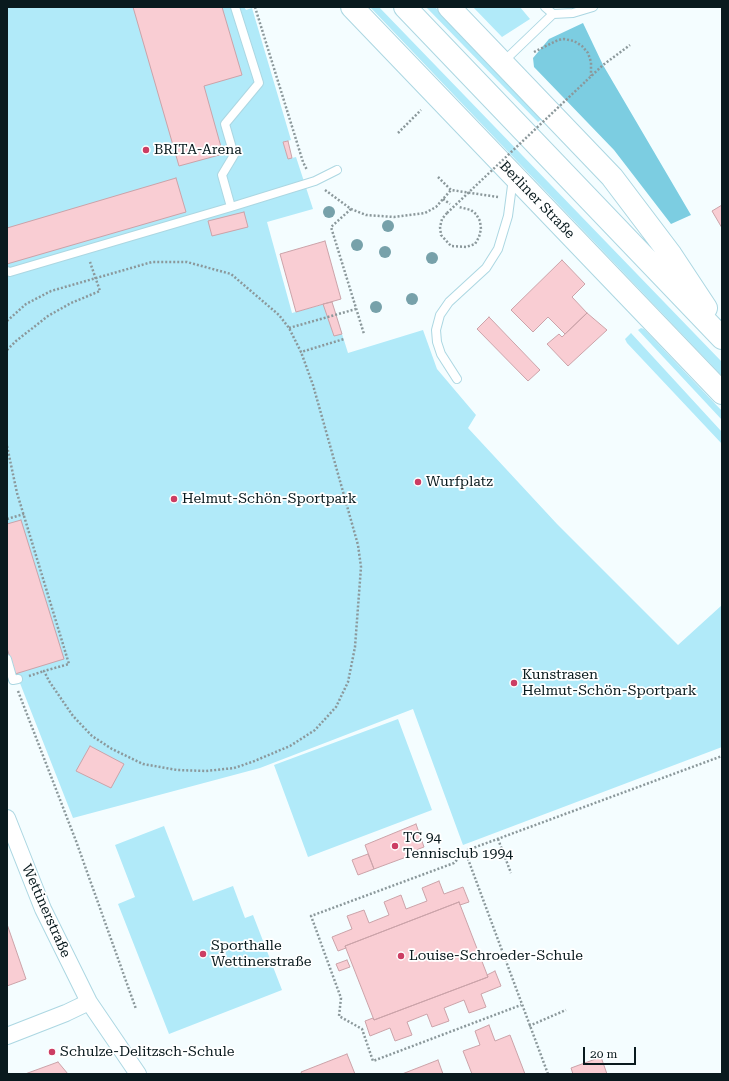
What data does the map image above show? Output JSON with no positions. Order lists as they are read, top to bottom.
{
  "streets": {
    "main road": ["Berliner Straße"],
    "street": ["Wettinerstraße"]
  },
  "places": [
    "BRITA-Arena",
    "Wurfplatz",
    "Helmut-Schön-Sportpark",
    "Kunstrasen Helmut-Schön-Sportpark",
    "TC 94 Tennisclub 1994",
    "Sporthalle Wettinerstraße",
    "Louise-Schroeder-Schule",
    "Schulze-Delitzsch-Schule"
  ],
  "scale_bar": "20 m"
}
